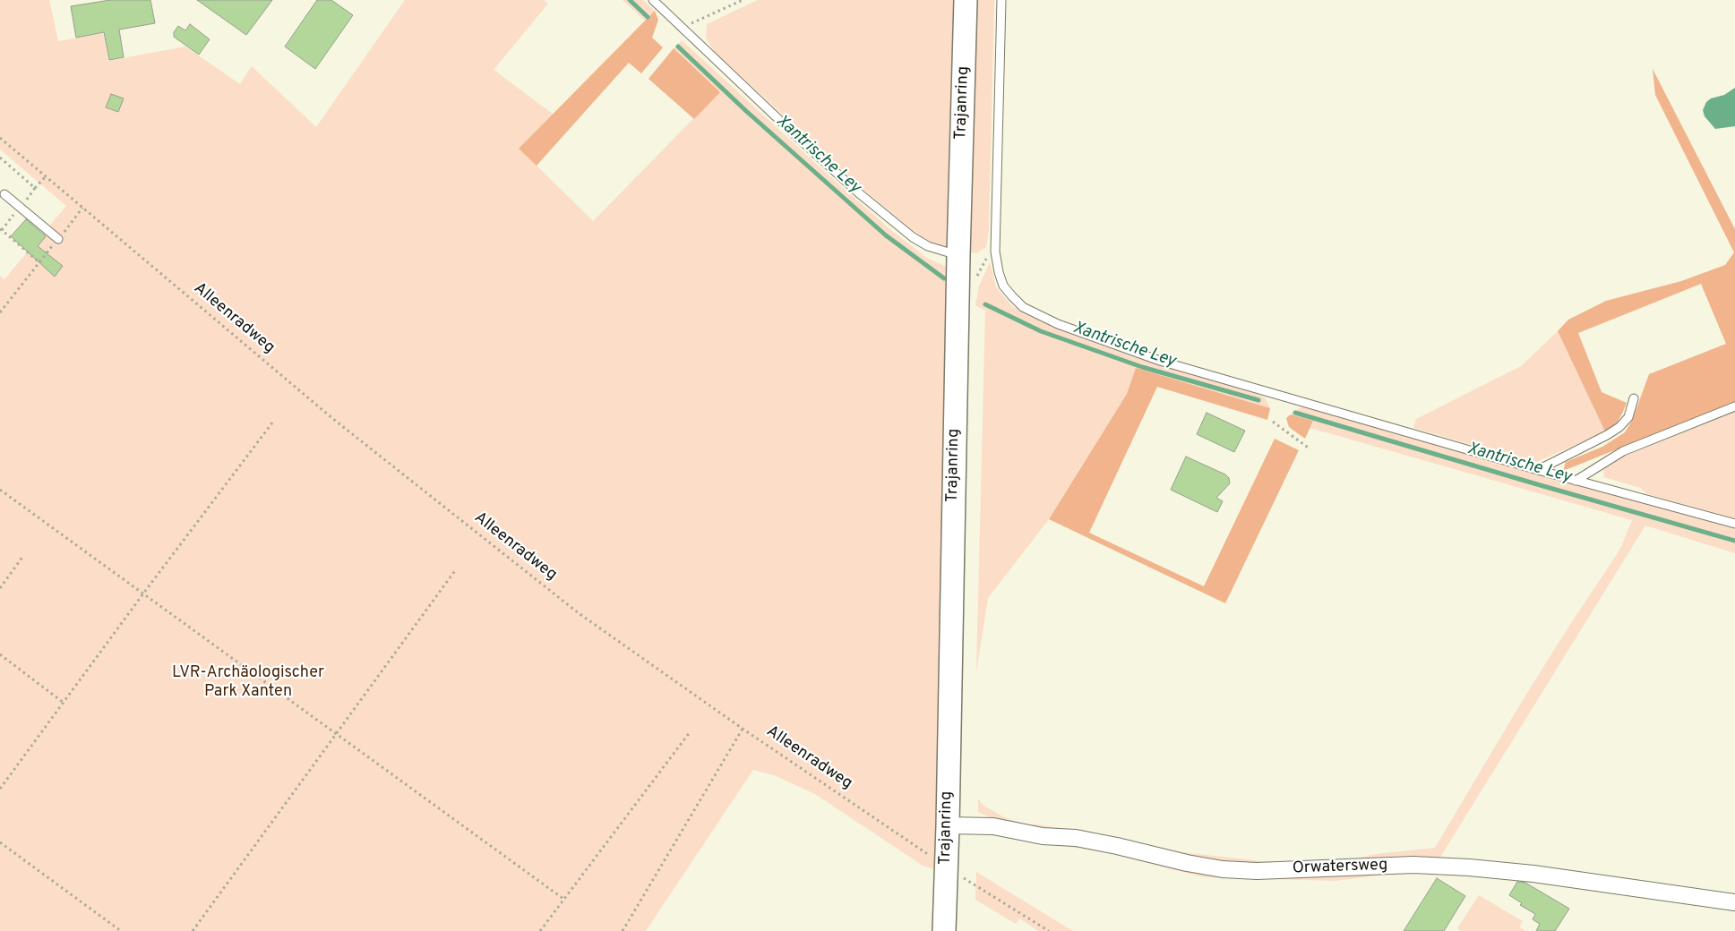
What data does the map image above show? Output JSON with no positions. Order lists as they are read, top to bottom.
{
  "streets": {
    "main road": ["Trajanring"],
    "street": ["Orwatersweg"],
    "path": ["Alleenradweg"]
  },
  "crossings": [
    ["Trajanring", "Alleenradweg"],
    ["Trajanring", "Orwatersweg"]
  ],
  "water": ["Xantrische Ley"],
  "parks": ["LVR-Archäologischer Park Xanten"]
}
